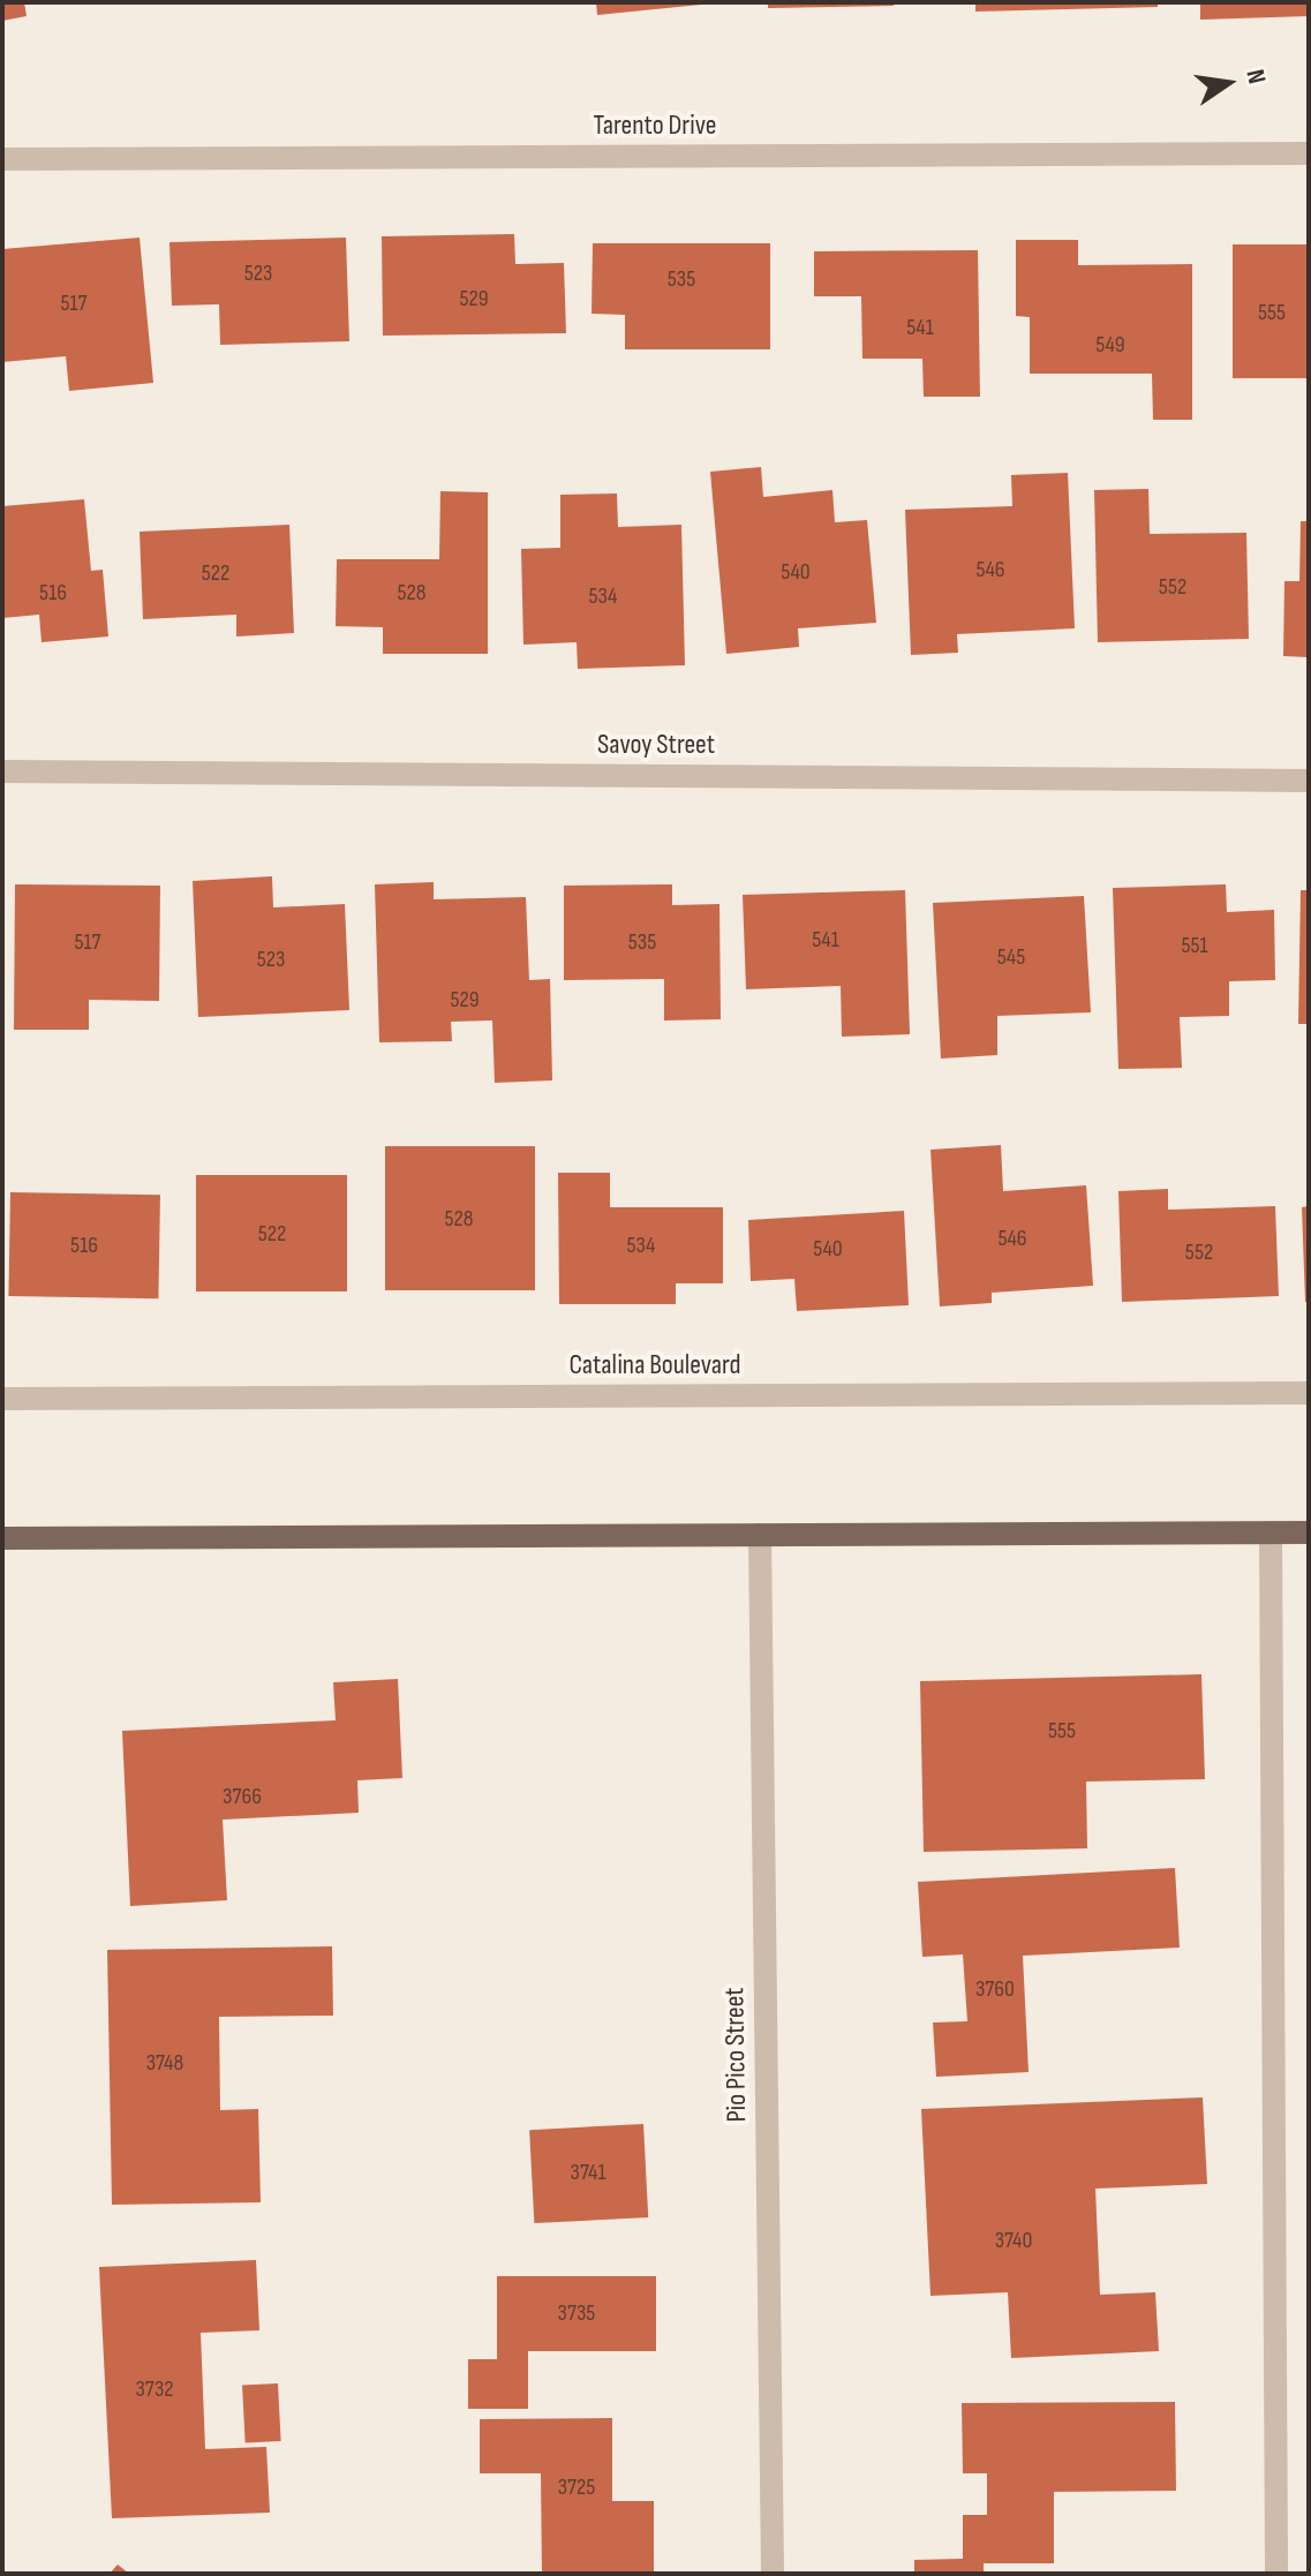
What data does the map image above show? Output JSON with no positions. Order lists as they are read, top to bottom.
{
  "streets": {
    "street": [
      "Tarento Drive",
      "Savoy Street",
      "Catalina Boulevard",
      "Pio Pico Street"
    ]
  },
  "house_numbers": [
    "523",
    "535",
    "529",
    "517",
    "555",
    "541",
    "549",
    "546",
    "540",
    "522",
    "552",
    "516",
    "528",
    "534",
    "541",
    "517",
    "535",
    "551",
    "545",
    "523",
    "529",
    "528",
    "522",
    "546",
    "516",
    "534",
    "540",
    "552",
    "555",
    "3766",
    "3760",
    "3748",
    "3741",
    "3740",
    "3735",
    "3732",
    "3725"
  ],
  "north": "right"
}
